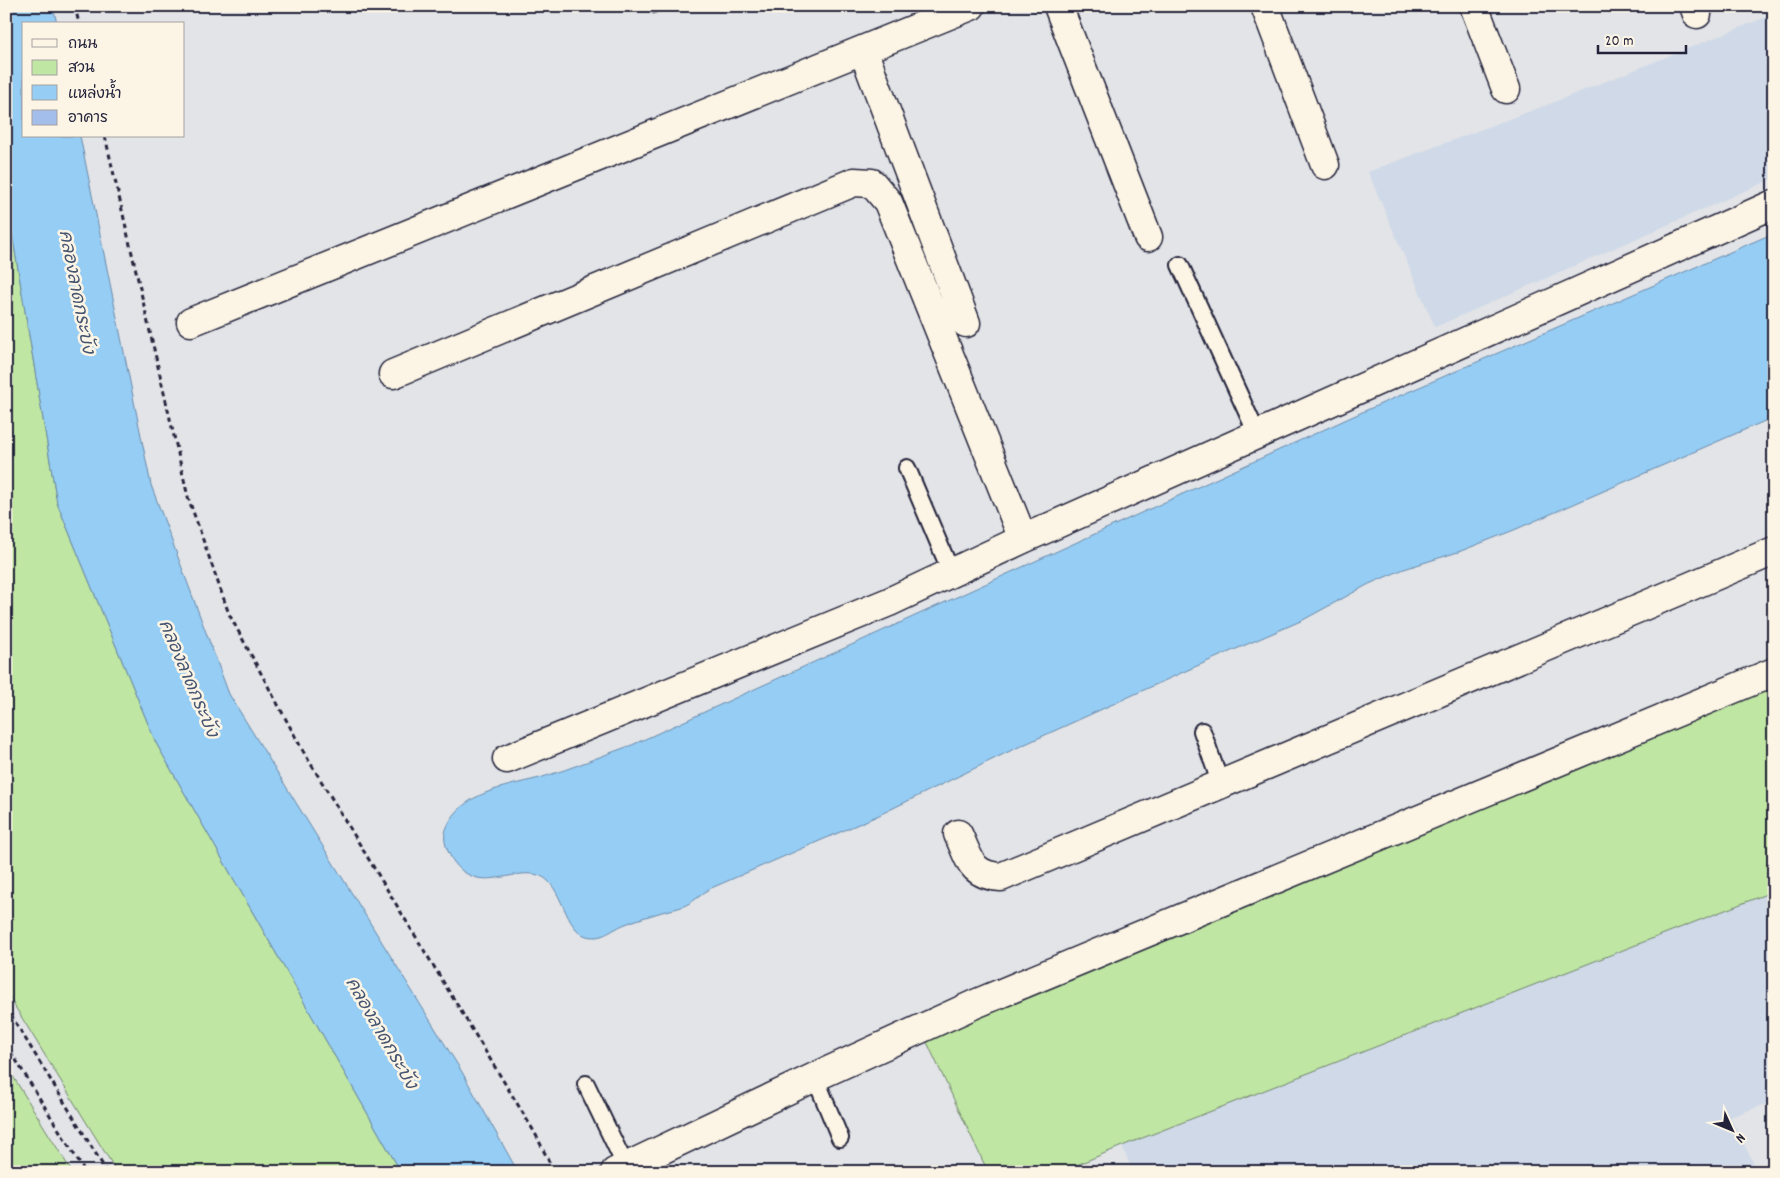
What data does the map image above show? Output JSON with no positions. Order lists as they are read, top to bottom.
{
  "water": ["คลองลาดกระบัง"],
  "legend": [
    "ถนน",
    "สวน",
    "แหล่งน้ำ",
    "อาคาร"
  ],
  "scale_bar": "20 m",
  "north": "bottom right"
}
